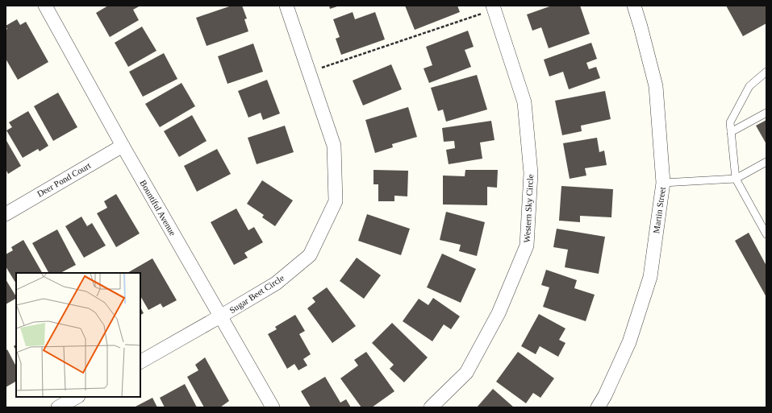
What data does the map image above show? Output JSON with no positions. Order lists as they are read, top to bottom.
{
  "streets": {
    "street": [
      "Deer Pond Court",
      "Bountiful Avenue",
      "Western Sky Circle",
      "Martin Street",
      "Sugar Beet Circle"
    ]
  },
  "crossings": [
    ["Deer Pond Court", "Bountiful Avenue"],
    ["Bountiful Avenue", "Sugar Beet Circle"]
  ]
}
